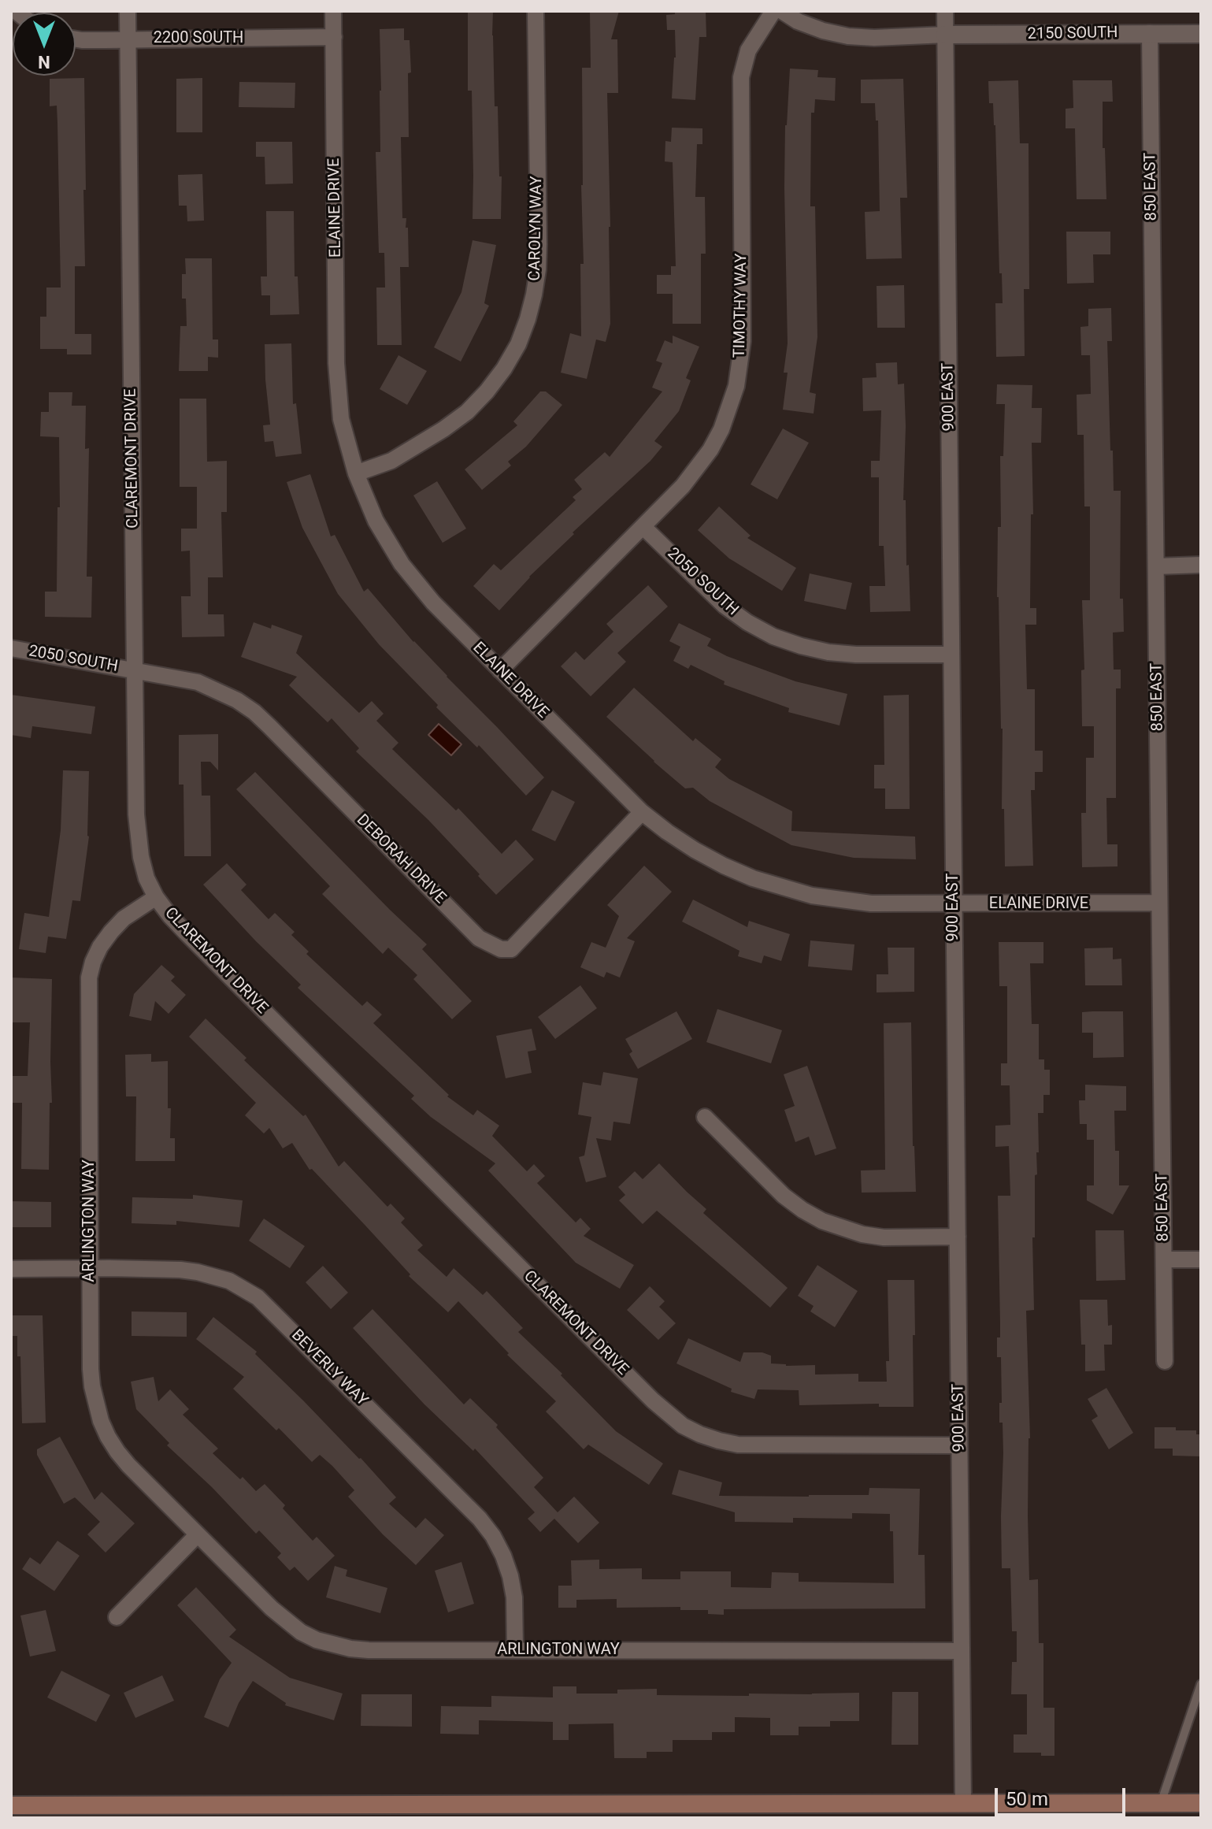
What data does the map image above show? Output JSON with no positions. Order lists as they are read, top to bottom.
{
  "streets": {
    "street": [
      "2150 SOUTH",
      "2200 SOUTH",
      "850 EAST",
      "ELAINE DRIVE",
      "CAROLYN WAY",
      "TIMOTHY WAY",
      "900 EAST",
      "CLAREMONT DRIVE",
      "2050 SOUTH",
      "DEBORAH DRIVE",
      "ARLINGTON WAY",
      "BEVERLY WAY"
    ]
  },
  "crossings": [
    ["2150 SOUTH", "850 EAST"],
    ["2150 SOUTH", "900 EAST"],
    ["2200 SOUTH", "ELAINE DRIVE"],
    ["2200 SOUTH", "CLAREMONT DRIVE"],
    ["850 EAST", "ELAINE DRIVE"],
    ["ELAINE DRIVE", "CAROLYN WAY"],
    ["ELAINE DRIVE", "TIMOTHY WAY"],
    ["ELAINE DRIVE", "900 EAST"],
    ["ELAINE DRIVE", "DEBORAH DRIVE"],
    ["TIMOTHY WAY", "2050 SOUTH"],
    ["900 EAST", "CLAREMONT DRIVE"],
    ["900 EAST", "2050 SOUTH"],
    ["900 EAST", "ARLINGTON WAY"],
    ["CLAREMONT DRIVE", "2050 SOUTH"],
    ["CLAREMONT DRIVE", "DEBORAH DRIVE"],
    ["CLAREMONT DRIVE", "ARLINGTON WAY"],
    ["2050 SOUTH", "DEBORAH DRIVE"],
    ["ARLINGTON WAY", "BEVERLY WAY"]
  ],
  "scale_bar": "50 m",
  "north": "bottom"
}
